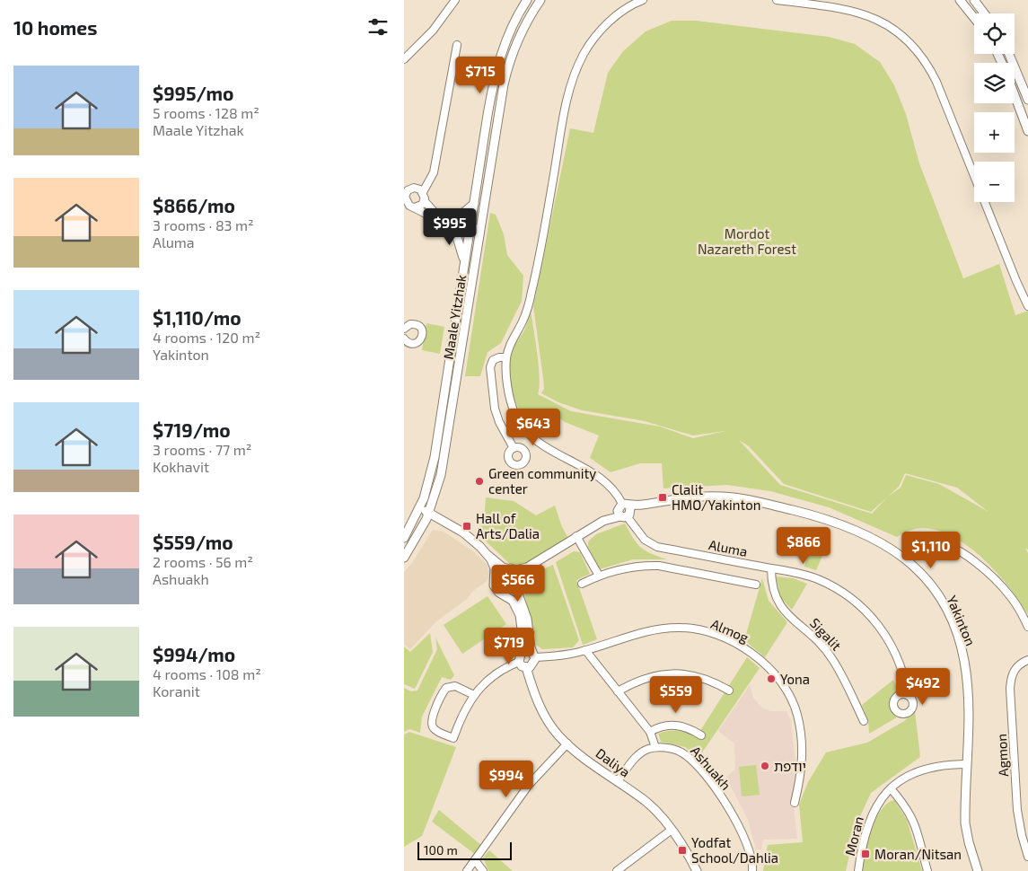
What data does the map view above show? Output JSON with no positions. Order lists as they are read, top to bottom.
{
  "streets": {
    "street": [
      "Maale Yitzhak",
      "Aluma",
      "Yakinton",
      "Almog",
      "Sigalit",
      "Agmon",
      "Daliya",
      "Ashuakh",
      "Moran"
    ]
  },
  "crossings": [
    ["Aluma", "Yakinton"],
    ["Aluma", "Sigalit"],
    ["Yakinton", "Moran"],
    ["Almog", "Daliya"]
  ],
  "parks": ["Mordot Nazareth Forest"],
  "places": {
    "other": ["Green community center", "Yona", "יודפת"],
    "transit": [
      "Clalit HMO/Yakinton",
      "Hall of Arts/Dalia",
      "Yodfat School/Dahlia",
      "Moran/Nitsan"
    ]
  },
  "scale_bar": "100 m",
  "page": {
    "heading": "10 homes",
    "map_buttons": ["+", "−"],
    "list": [
      {
        "name": "$995/mo",
        "note": "5 rooms · 128 m² · Maale Yitzhak"
      },
      {
        "name": "$866/mo",
        "note": "3 rooms · 83 m² · Aluma"
      },
      {
        "name": "$1,110/mo",
        "note": "4 rooms · 120 m² · Yakinton"
      },
      {
        "name": "$719/mo",
        "note": "3 rooms · 77 m² · Kokhavit"
      },
      {
        "name": "$559/mo",
        "note": "2 rooms · 56 m² · Ashuakh"
      },
      {
        "name": "$994/mo",
        "note": "4 rooms · 108 m² · Koranit"
      }
    ],
    "price": [
      "$715",
      "$995",
      "$643",
      "$866",
      "$1,110",
      "$566",
      "$719",
      "$492",
      "$559",
      "$994"
    ],
    "scale": "100 m"
  }
}
